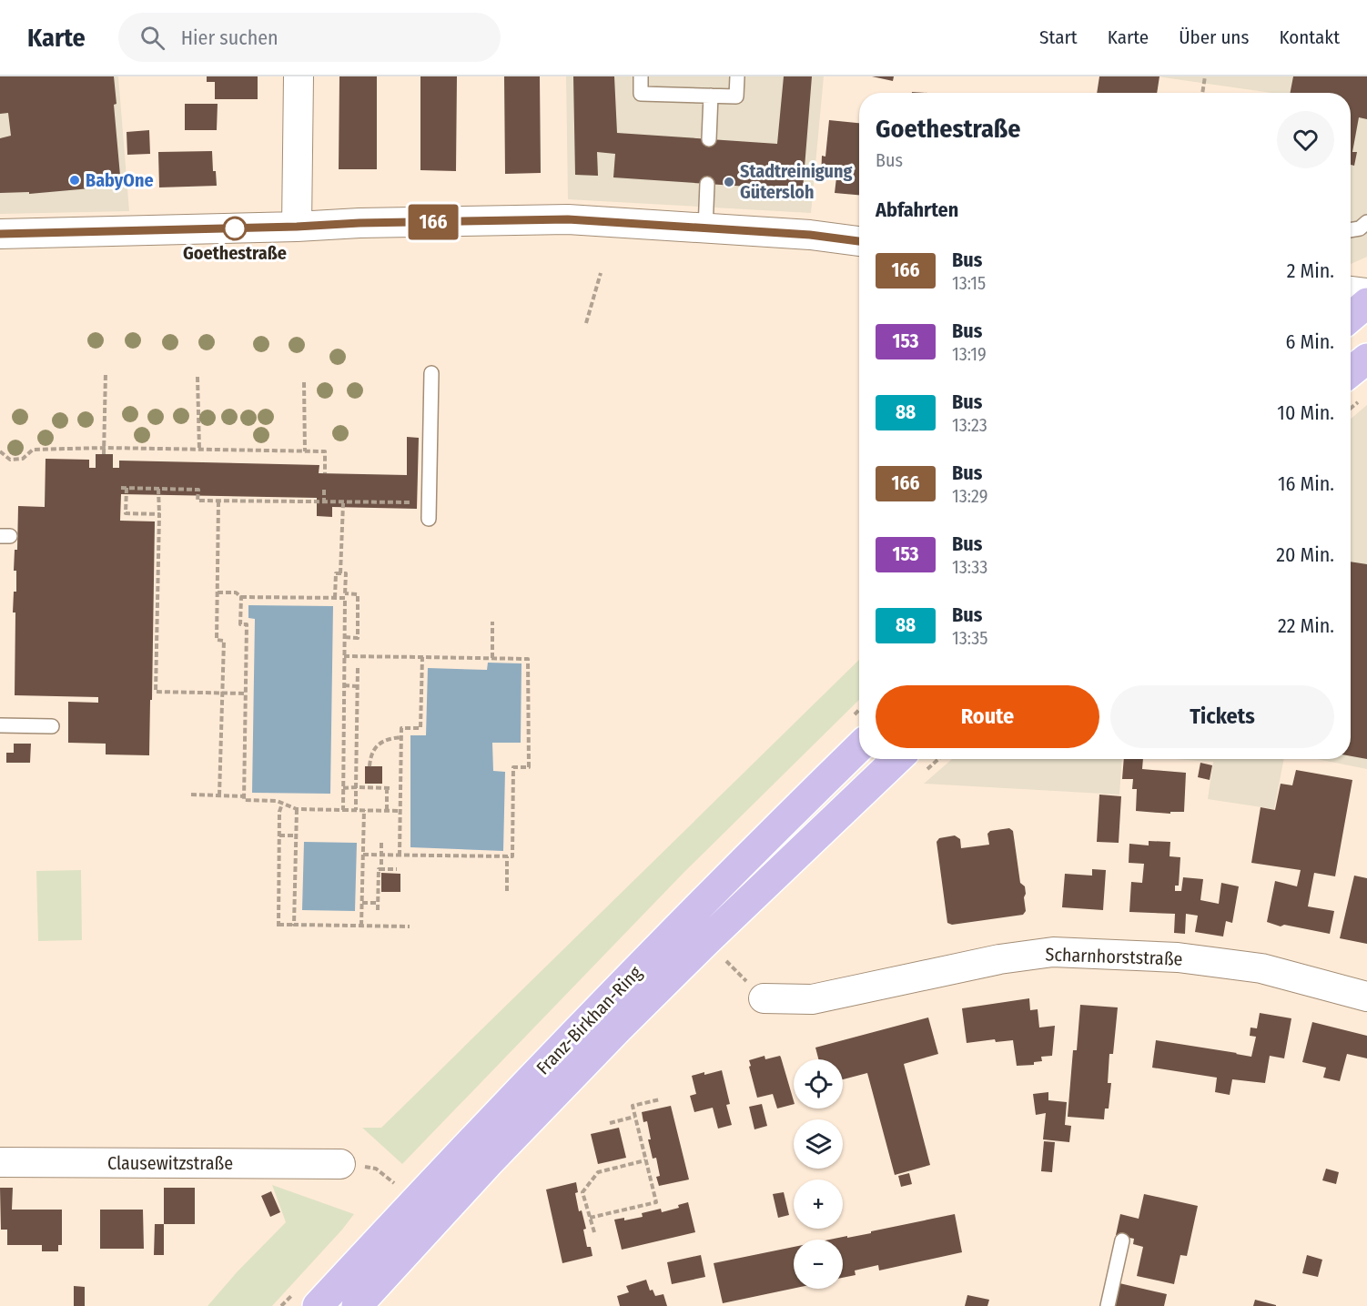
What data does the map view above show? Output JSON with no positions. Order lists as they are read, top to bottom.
{
  "streets": {
    "main road": ["Franz-Birkhan-Ring"],
    "street": ["Scharnhorststraße", "Clausewitzstraße"]
  },
  "places": ["BabyOne", "Stadtreinigung Gütersloh", "Goethestraße"],
  "lines": ["bus line 166"],
  "page": {
    "header": "Karte",
    "search": "Hier suchen",
    "nav": [
      "Start",
      "Karte",
      "Über uns",
      "Kontakt"
    ],
    "on_map": "166",
    "heading": [
      ["Goethestraße", "Bus"],
      "Abfahrten"
    ],
    "list": [
      {
        "mark": "166",
        "name": "Bus",
        "note": "13:15",
        "value": "2 Min."
      },
      {
        "mark": "153",
        "name": "Bus",
        "note": "13:19",
        "value": "6 Min."
      },
      {
        "mark": "88",
        "name": "Bus",
        "note": "13:23",
        "value": "10 Min."
      },
      {
        "mark": "166",
        "name": "Bus",
        "note": "13:29",
        "value": "16 Min."
      },
      {
        "mark": "153",
        "name": "Bus",
        "note": "13:33",
        "value": "20 Min."
      },
      {
        "mark": "88",
        "name": "Bus",
        "note": "13:35",
        "value": "22 Min."
      }
    ],
    "buttons": ["Route", "Tickets"],
    "map_buttons": ["+", "−"]
  }
}
